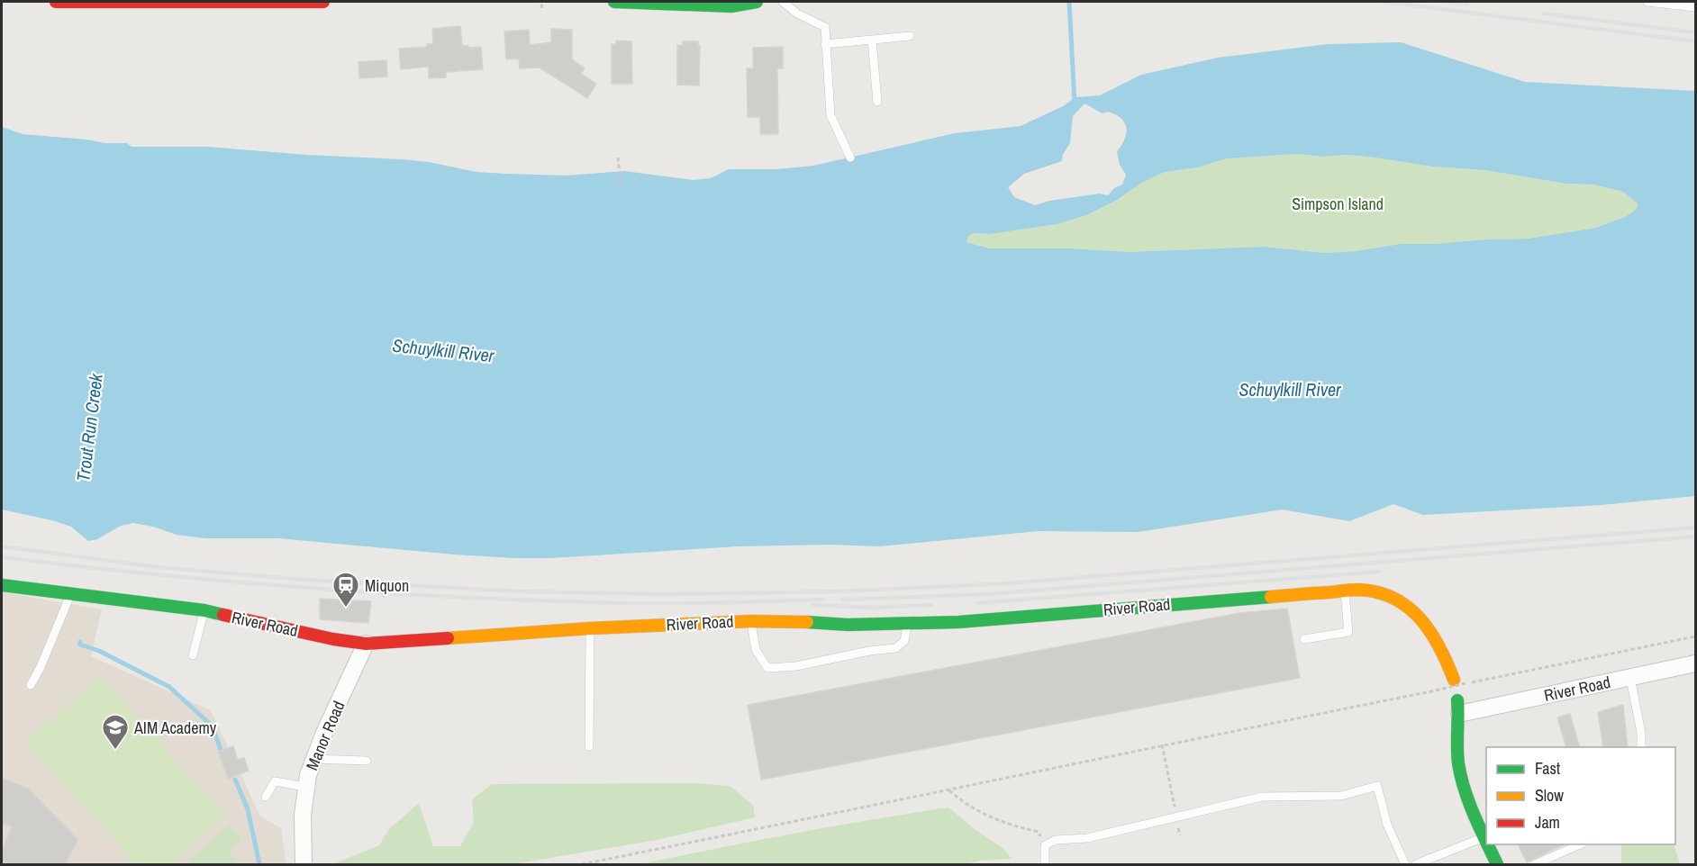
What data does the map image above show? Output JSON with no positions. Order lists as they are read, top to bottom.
{
  "streets": {
    "street": ["River Road", "Manor Road"]
  },
  "crossings": [
    ["River Road", "Manor Road"]
  ],
  "water": ["Schuylkill River", "Trout Run Creek"],
  "parks": ["Simpson Island"],
  "places": {
    "station": ["Miquon"],
    "school or university": ["AIM Academy"]
  },
  "legend": ["Fast", "Slow", "Jam"]
}
